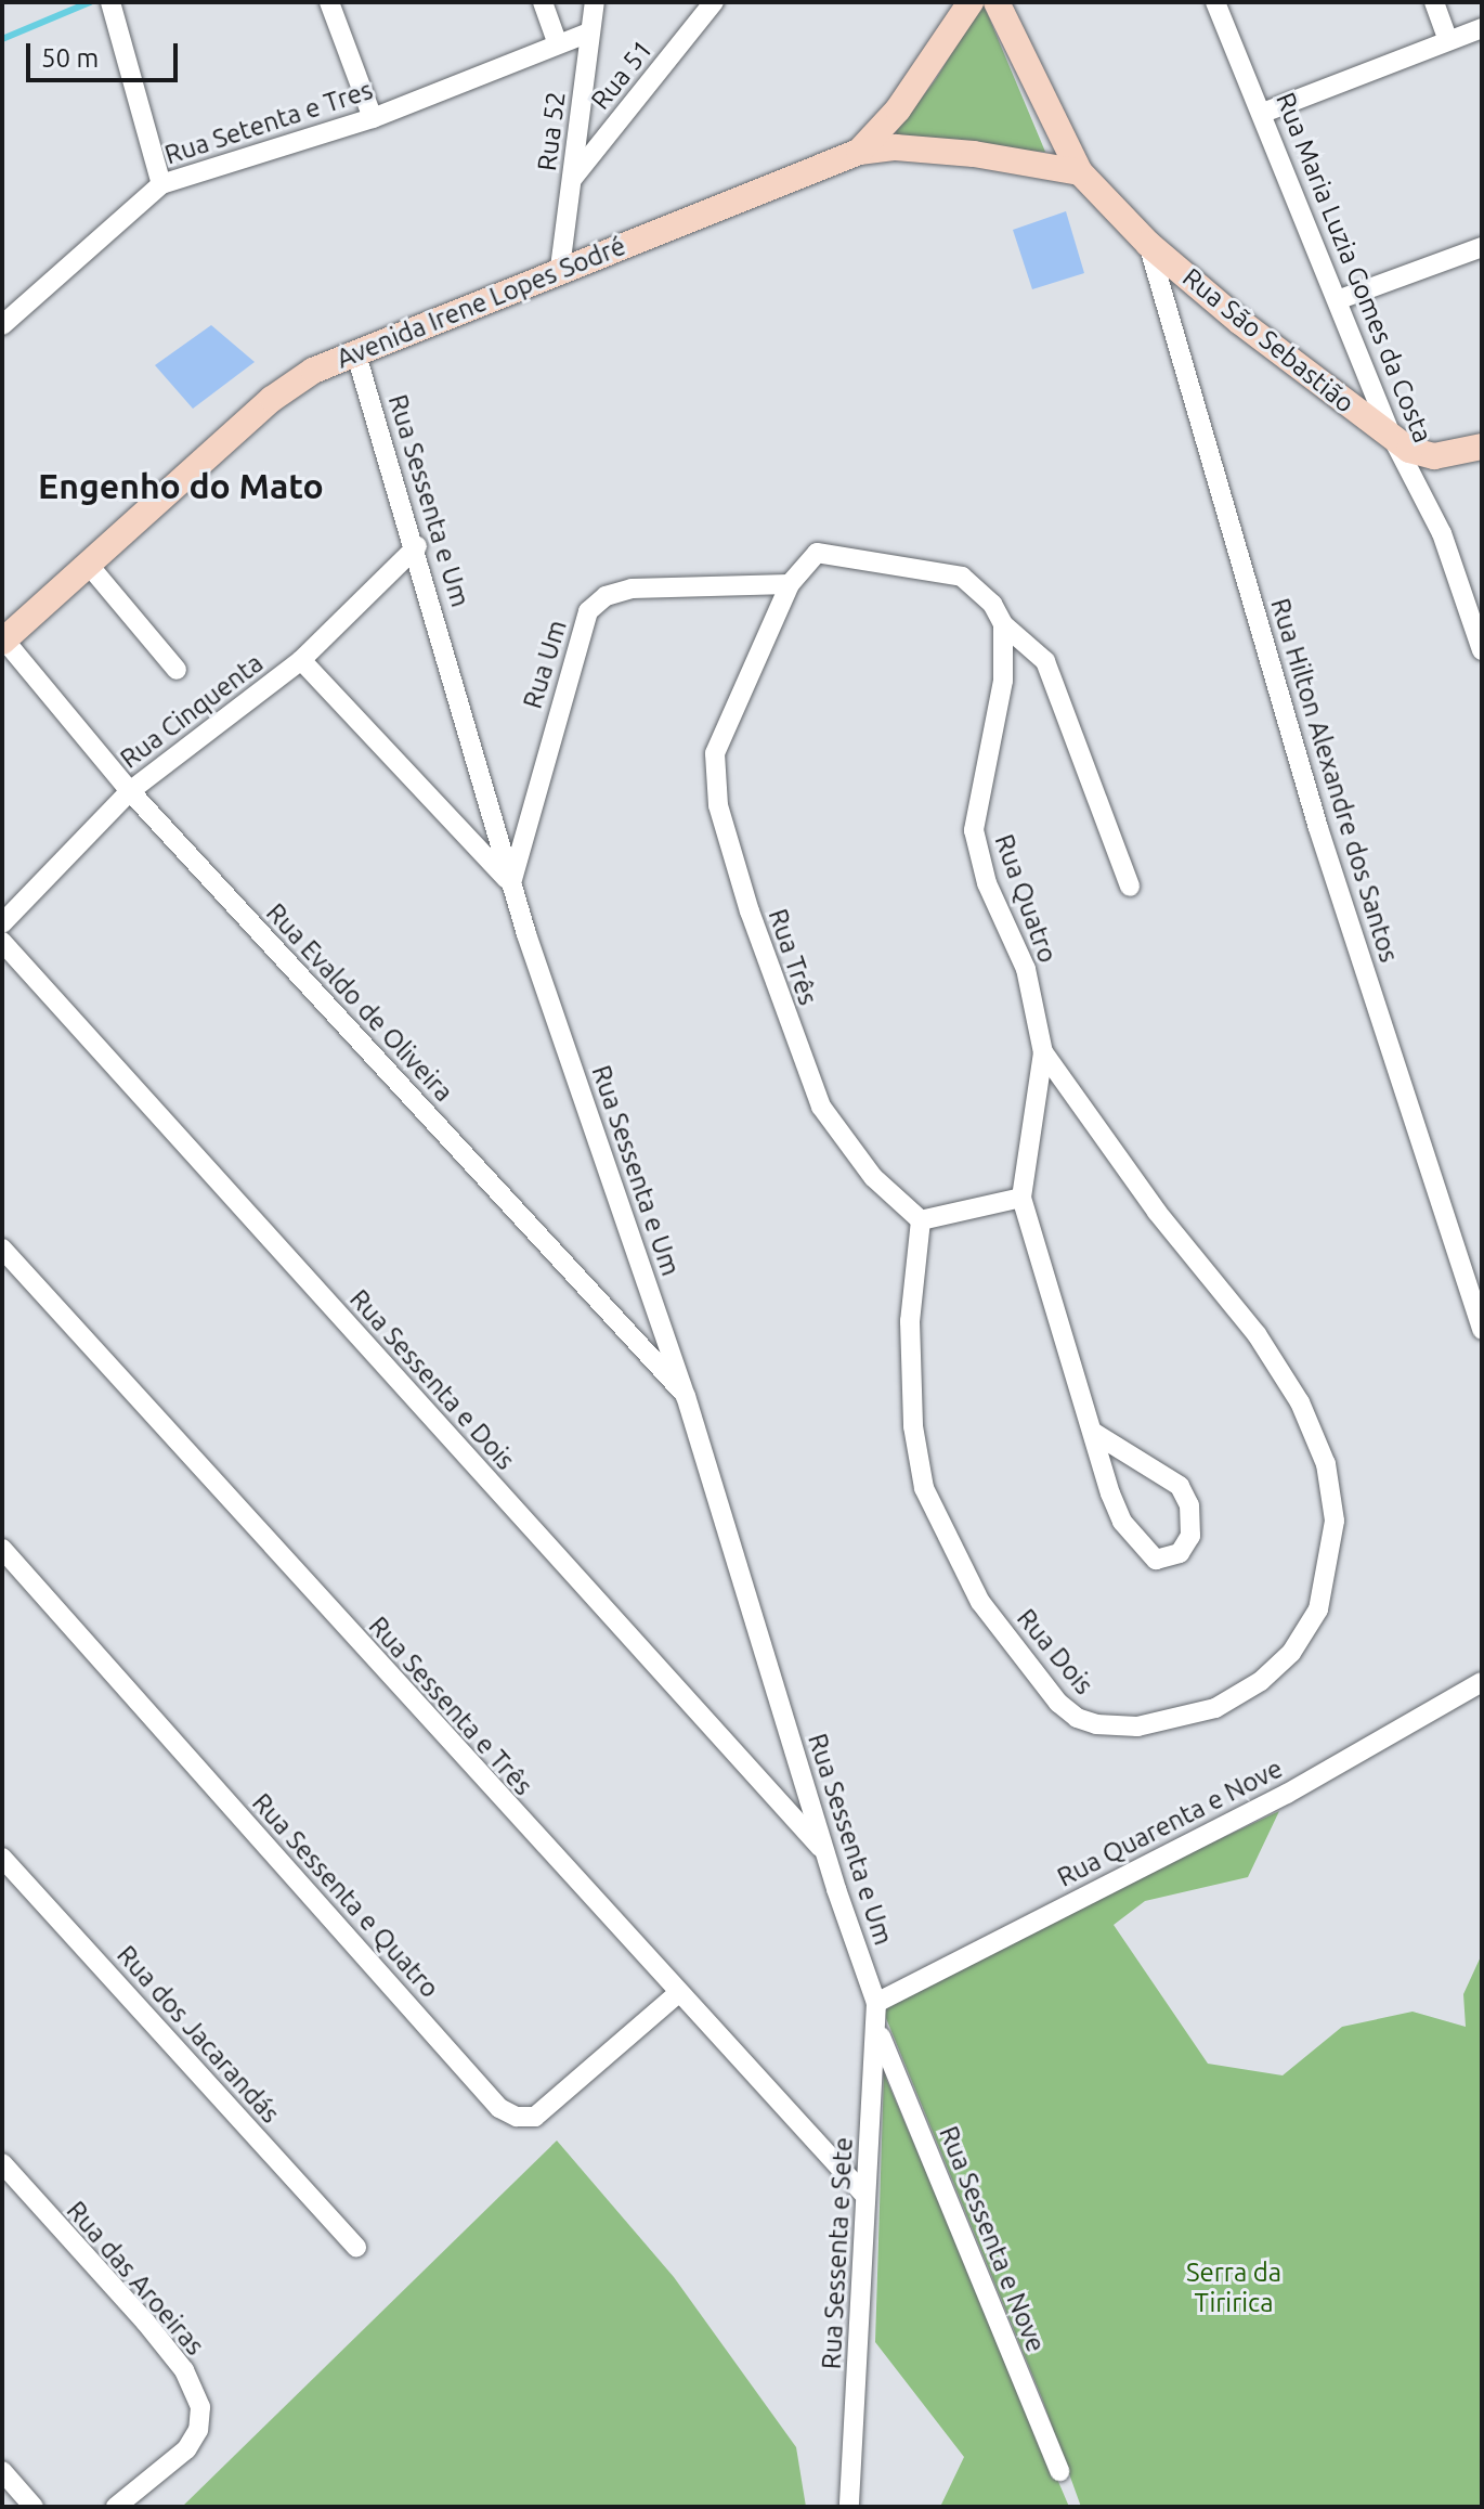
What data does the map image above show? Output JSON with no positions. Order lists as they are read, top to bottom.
{
  "streets": {
    "main road": ["Avenida Irene Lopes Sodré", "Rua São Sebastião"],
    "street": [
      "Rua 51",
      "Rua Setenta e Tres",
      "Rua 52",
      "Rua Maria Luzia Gomes da Costa",
      "Rua Sessenta e Um",
      "Rua Um",
      "Rua Cinquenta",
      "Rua Hilton Alexandre dos Santos",
      "Rua Quatro",
      "Rua Três",
      "Rua Evaldo de Oliveira",
      "Rua Sessenta e Dois",
      "Rua Dois",
      "Rua Sessenta e Três",
      "Rua Quarenta e Nove",
      "Rua Sessenta e Quatro",
      "Rua dos Jacarandás",
      "Rua Sessenta e Nove",
      "Rua Sessenta e Sete",
      "Rua das Aroeiras"
    ]
  },
  "crossings": [
    ["Rua 51", "Rua 52"],
    ["Rua Setenta e Tres", "Rua 52"],
    ["Rua 52", "Avenida Irene Lopes Sodré"],
    ["Rua Maria Luzia Gomes da Costa", "Rua São Sebastião"],
    ["Avenida Irene Lopes Sodré", "Rua Sessenta e Um"],
    ["Avenida Irene Lopes Sodré", "Rua Evaldo de Oliveira"],
    ["Rua São Sebastião", "Rua Hilton Alexandre dos Santos"],
    ["Rua Sessenta e Um", "Rua Um"],
    ["Rua Sessenta e Um", "Rua Cinquenta"],
    ["Rua Sessenta e Um", "Rua Evaldo de Oliveira"],
    ["Rua Sessenta e Um", "Rua Sessenta e Dois"],
    ["Rua Sessenta e Um", "Rua Quarenta e Nove"],
    ["Rua Sessenta e Um", "Rua Sessenta e Sete"],
    ["Rua Um", "Rua Três"],
    ["Rua Cinquenta", "Rua Evaldo de Oliveira"],
    ["Rua Quatro", "Rua Dois"],
    ["Rua Três", "Rua Dois"],
    ["Rua Sessenta e Três", "Rua Sessenta e Quatro"],
    ["Rua Sessenta e Três", "Rua Sessenta e Sete"],
    ["Rua Quarenta e Nove", "Rua Sessenta e Sete"],
    ["Rua Sessenta e Nove", "Rua Sessenta e Sete"]
  ],
  "districts": ["Engenho do Mato"],
  "parks": ["Serra da Tiririca"],
  "scale_bar": "50 m"
}
